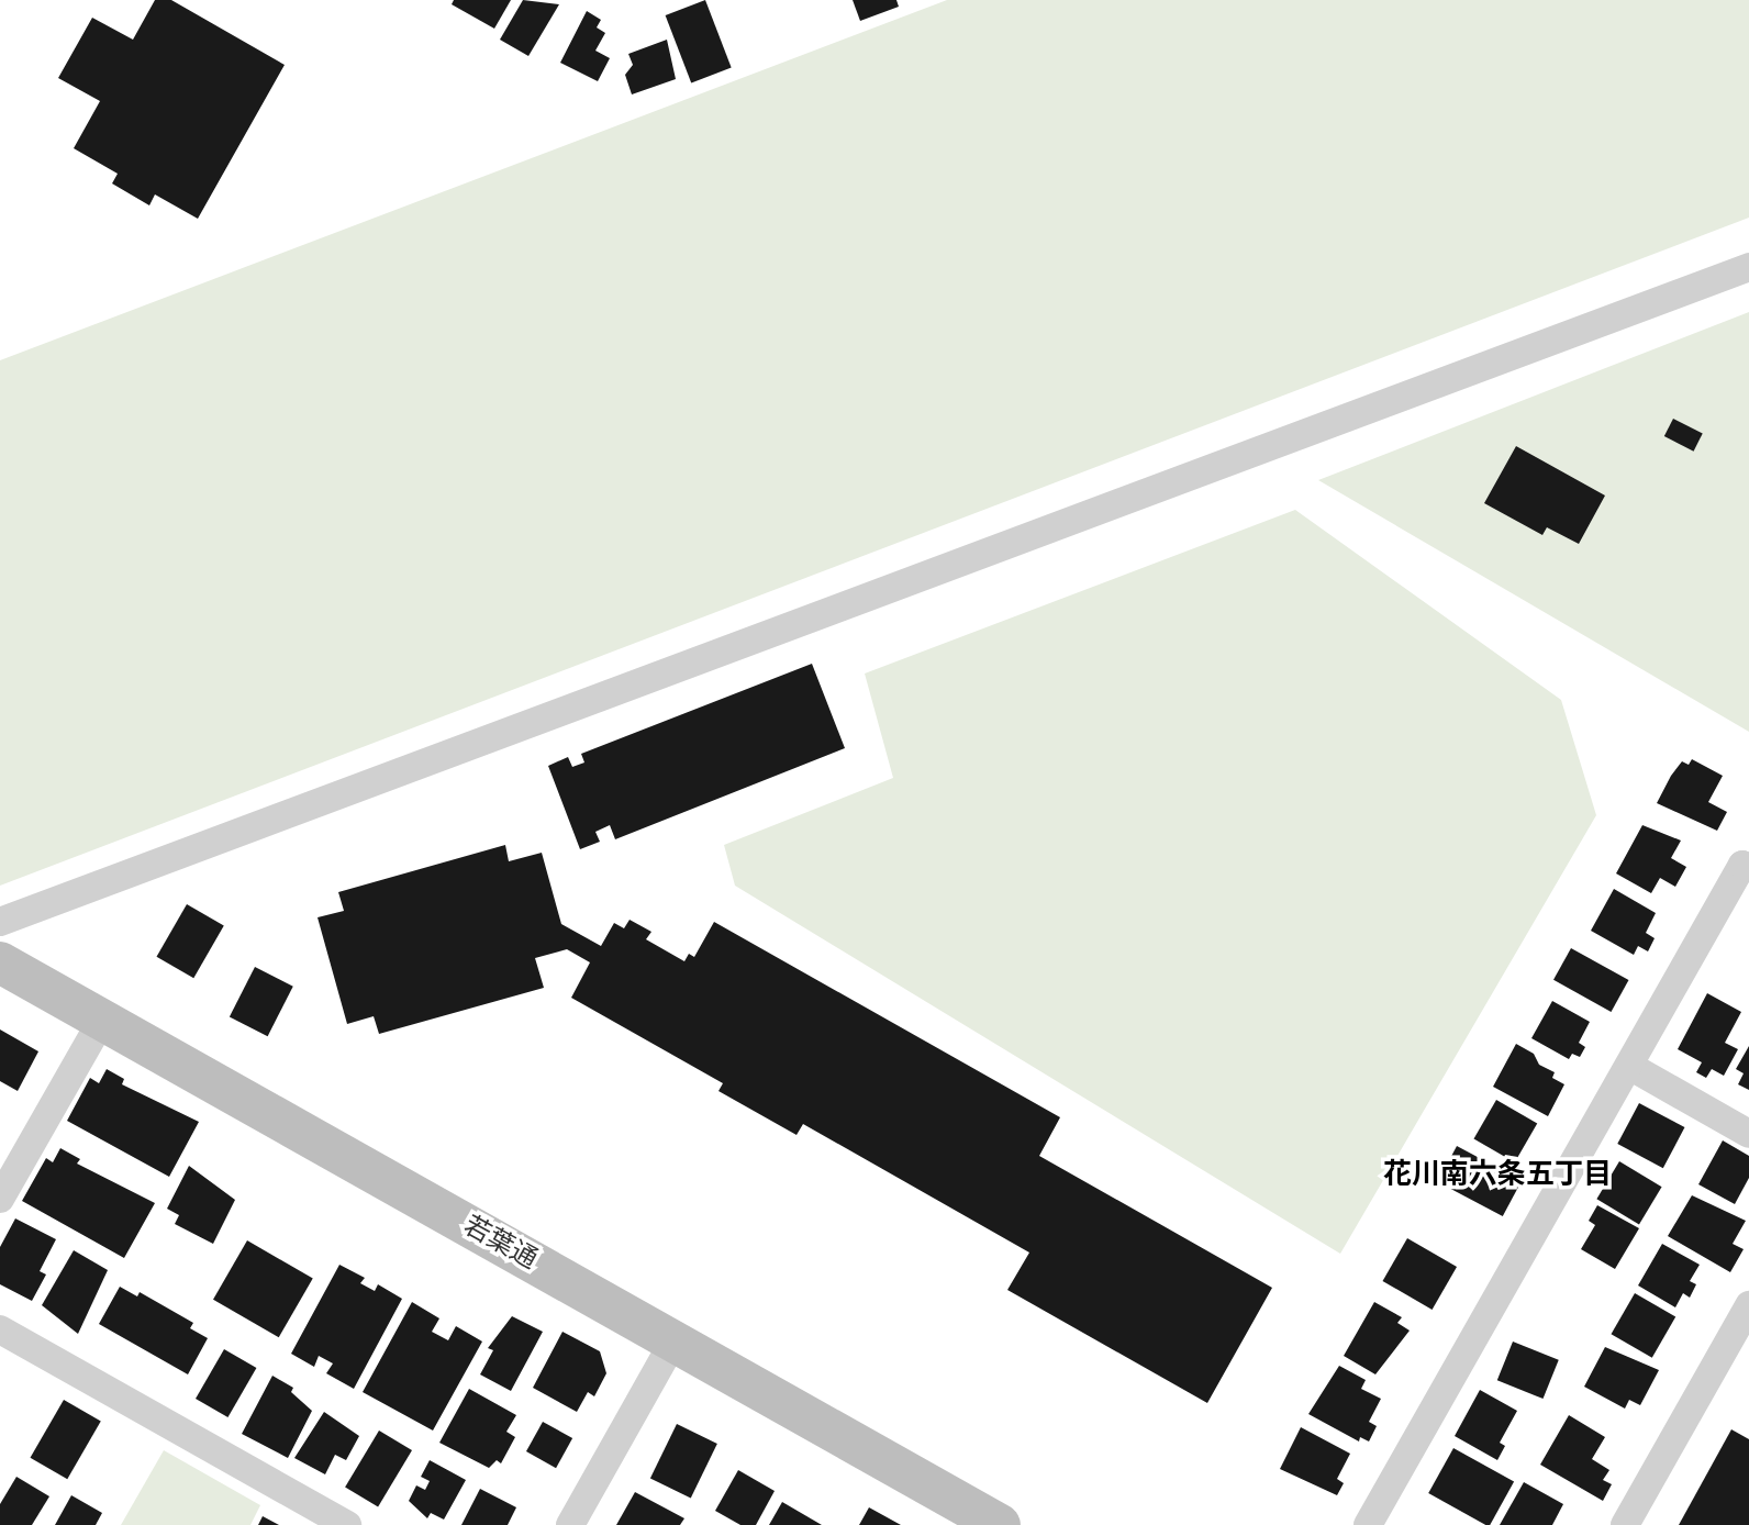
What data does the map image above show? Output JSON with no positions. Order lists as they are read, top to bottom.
{
  "streets": {
    "street": ["若葉通"]
  },
  "districts": ["花川南六条五丁目"]
}
